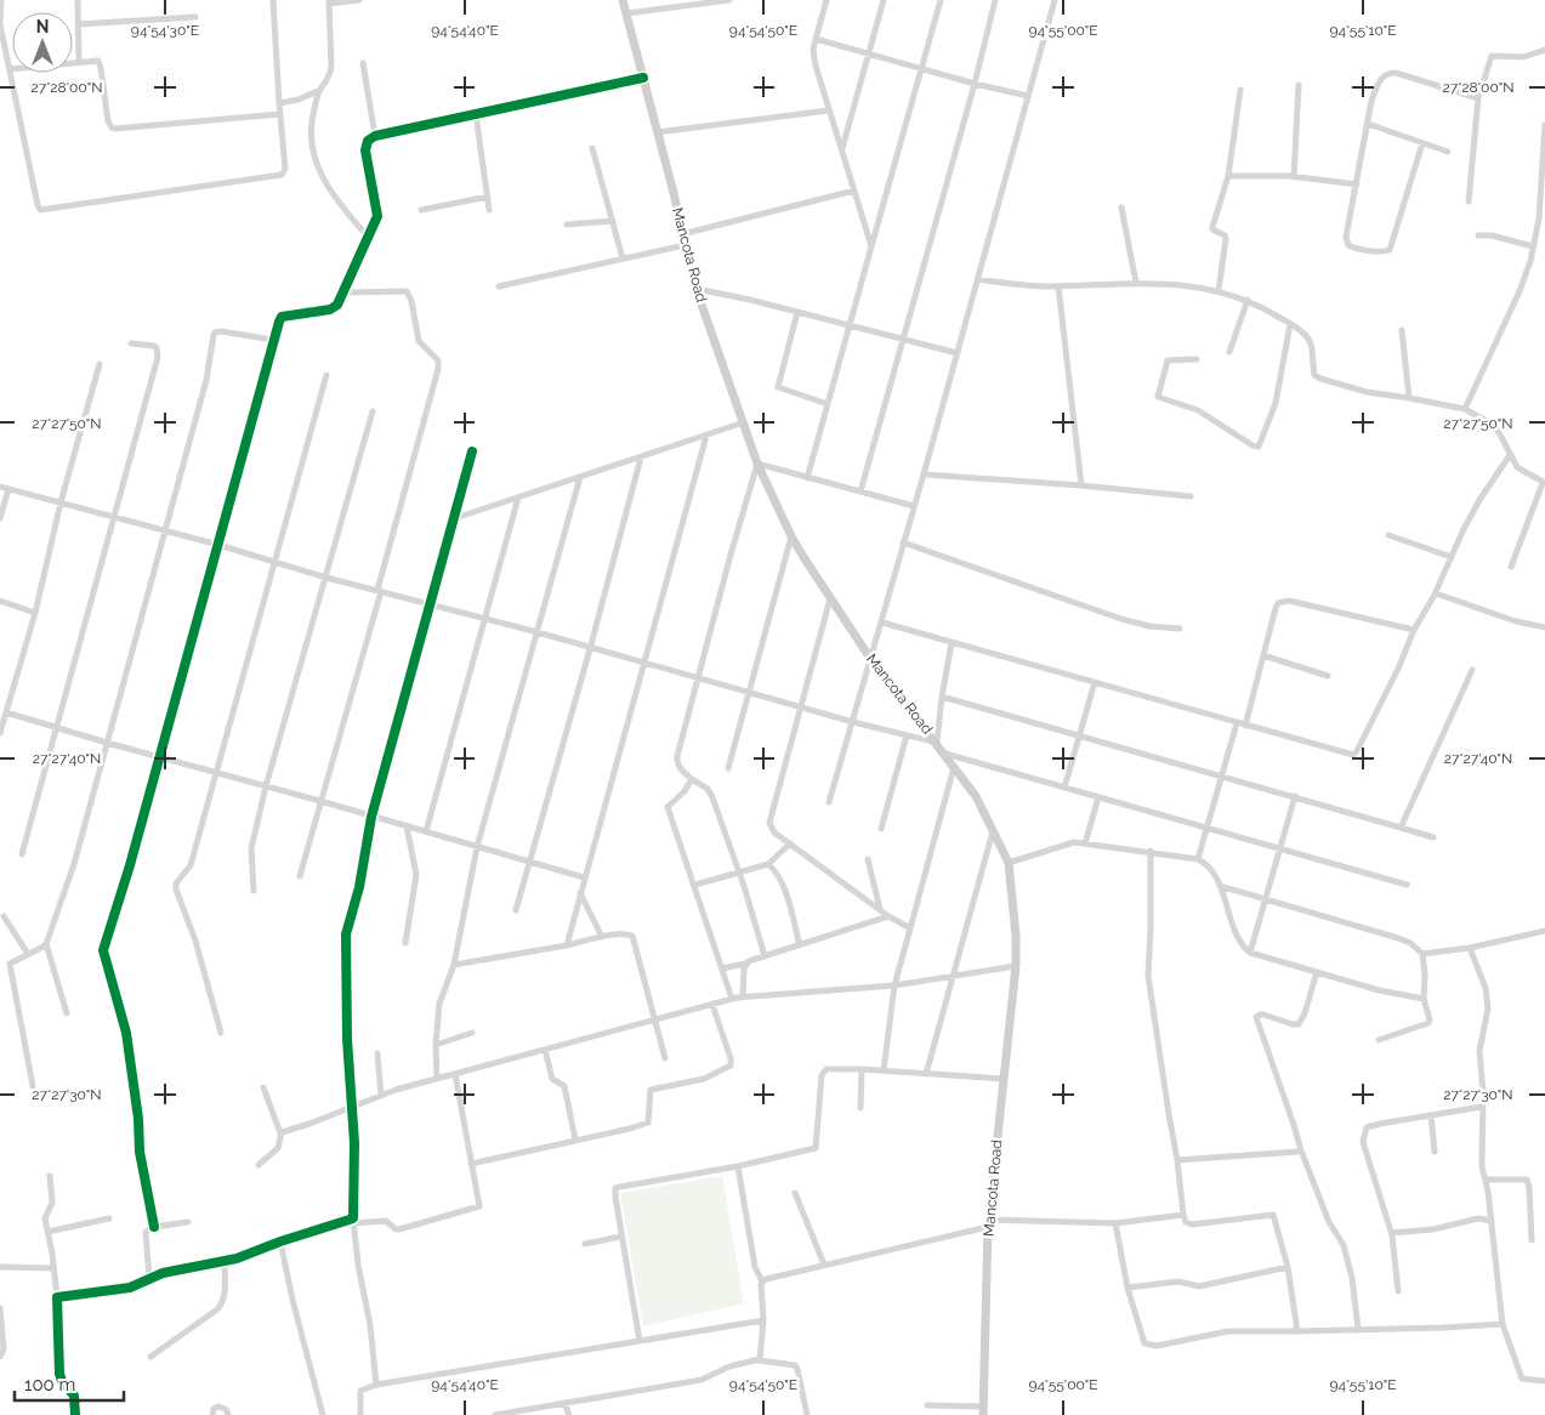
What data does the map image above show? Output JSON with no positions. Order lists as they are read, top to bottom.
{
  "streets": {
    "main road": ["Mancota Road"]
  },
  "scale_bar": "100 m",
  "north": "top",
  "coordinates": [
    "94°54'30\"E",
    "94°54'40\"E",
    "94°54'50\"E",
    "94°55'00\"E",
    "94°55'10\"E",
    "27°28'00\"N",
    "27°27'50\"N",
    "27°27'40\"N",
    "27°27'30\"N"
  ]
}
